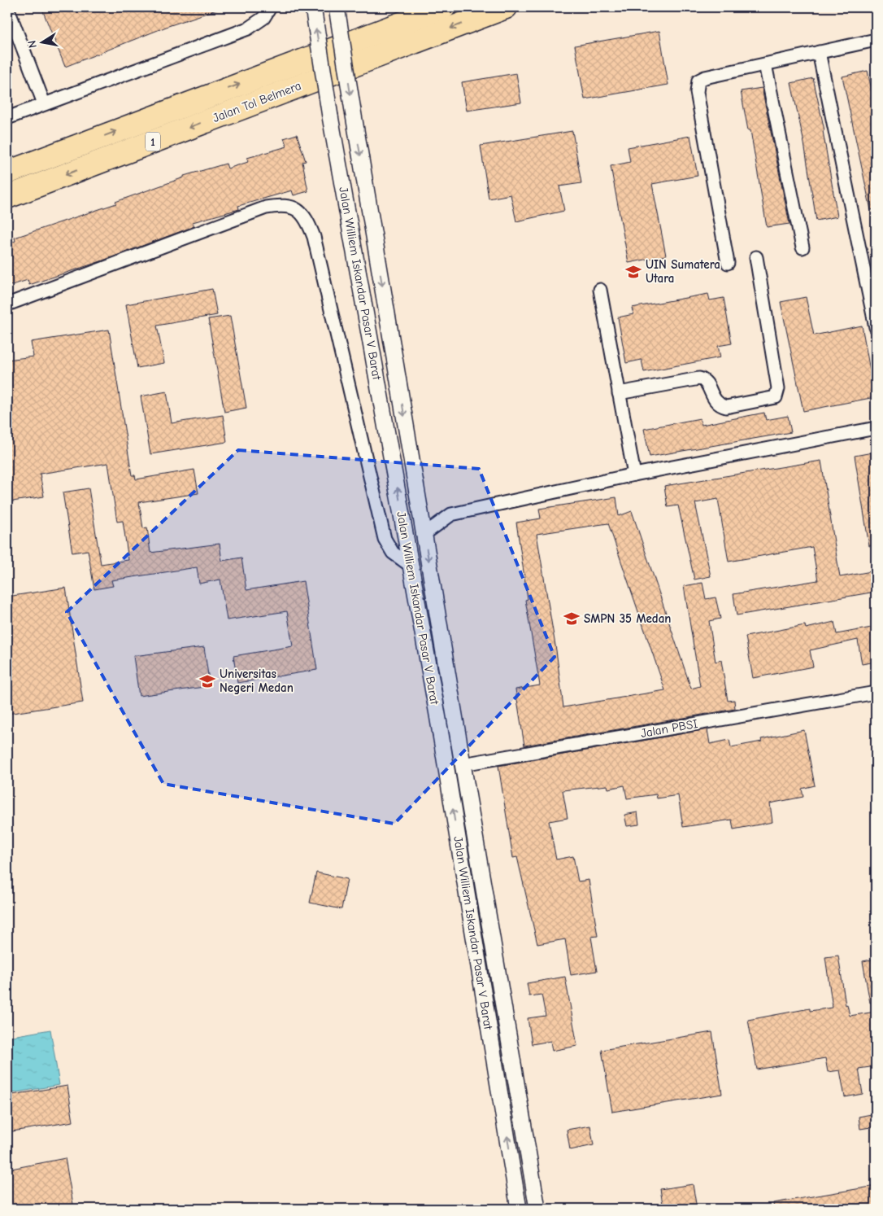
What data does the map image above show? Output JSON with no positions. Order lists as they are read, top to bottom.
{
  "streets": {
    "highway": ["Jalan Tol Belmera", "1"],
    "street": ["Jalan Williem Iskandar Pasar V Barat", "Jalan PBSI"]
  },
  "crossings": [
    ["Jalan Williem Iskandar Pasar V Barat", "Jalan PBSI"]
  ],
  "places": {
    "school or university": ["UIN Sumatera Utara", "SMPN 35 Medan", "Universitas Negeri Medan"]
  },
  "north": "left"
}
